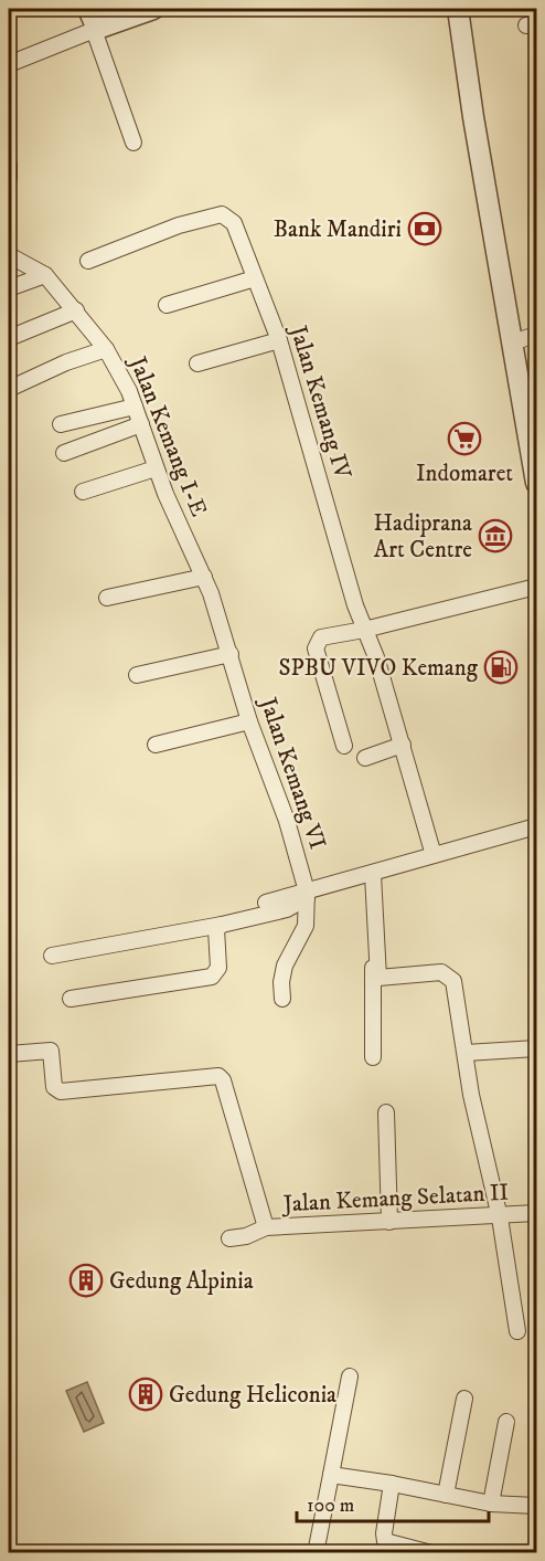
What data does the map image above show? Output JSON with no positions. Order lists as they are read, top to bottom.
{
  "streets": {
    "street": [
      "Jalan Kemang IV",
      "Jalan Kemang I-E",
      "Jalan Kemang VI",
      "Jalan Kemang Selatan II"
    ]
  },
  "crossings": [
    ["Jalan Kemang I-E", "Jalan Kemang VI"]
  ],
  "places": {
    "bank": ["Bank Mandiri"],
    "supermarket": ["Indomaret"],
    "museum": ["Hadiprana Art Centre"],
    "fuel station": ["SPBU VIVO Kemang"],
    "building": ["Gedung Alpinia", "Gedung Heliconia"]
  },
  "scale_bar": "100 m"
}
